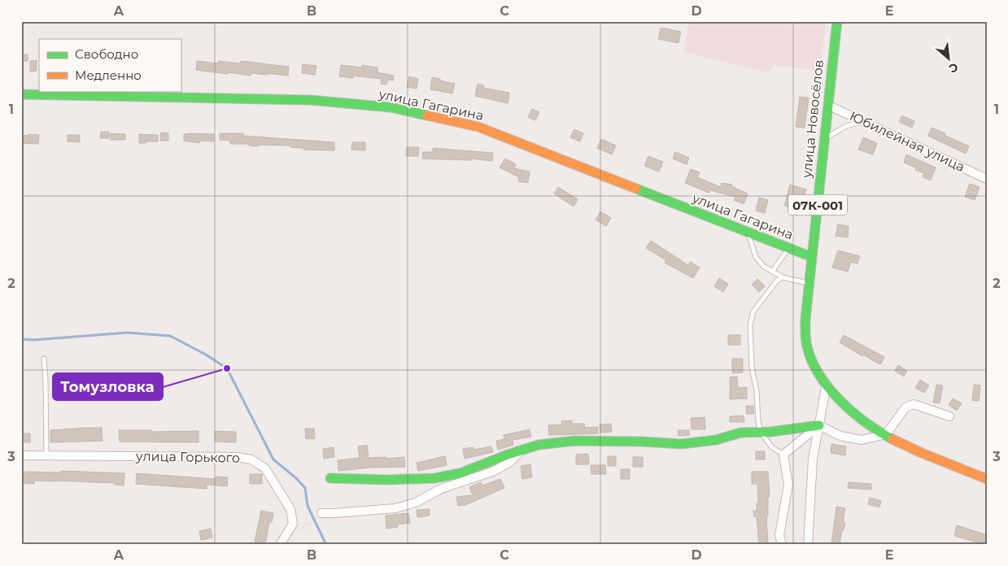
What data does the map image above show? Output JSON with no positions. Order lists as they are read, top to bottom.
{
  "streets": {
    "street": [
      "улица Гагарина",
      "улица Новосёлов",
      "Юбилейная улица",
      "07К-001",
      "улица Горького"
    ]
  },
  "crossings": [
    ["улица Гагарина", "улица Новосёлов"],
    ["улица Новосёлов", "Юбилейная улица"],
    ["улица Новосёлов", "07К-001"]
  ],
  "places": ["Томузловка"],
  "legend": ["Свободно", "Медленно"],
  "north": "bottom right",
  "grid": {
    "columns": [
      "A",
      "B",
      "C",
      "D",
      "E"
    ],
    "rows": ["1", "2", "3"]
  }
}
